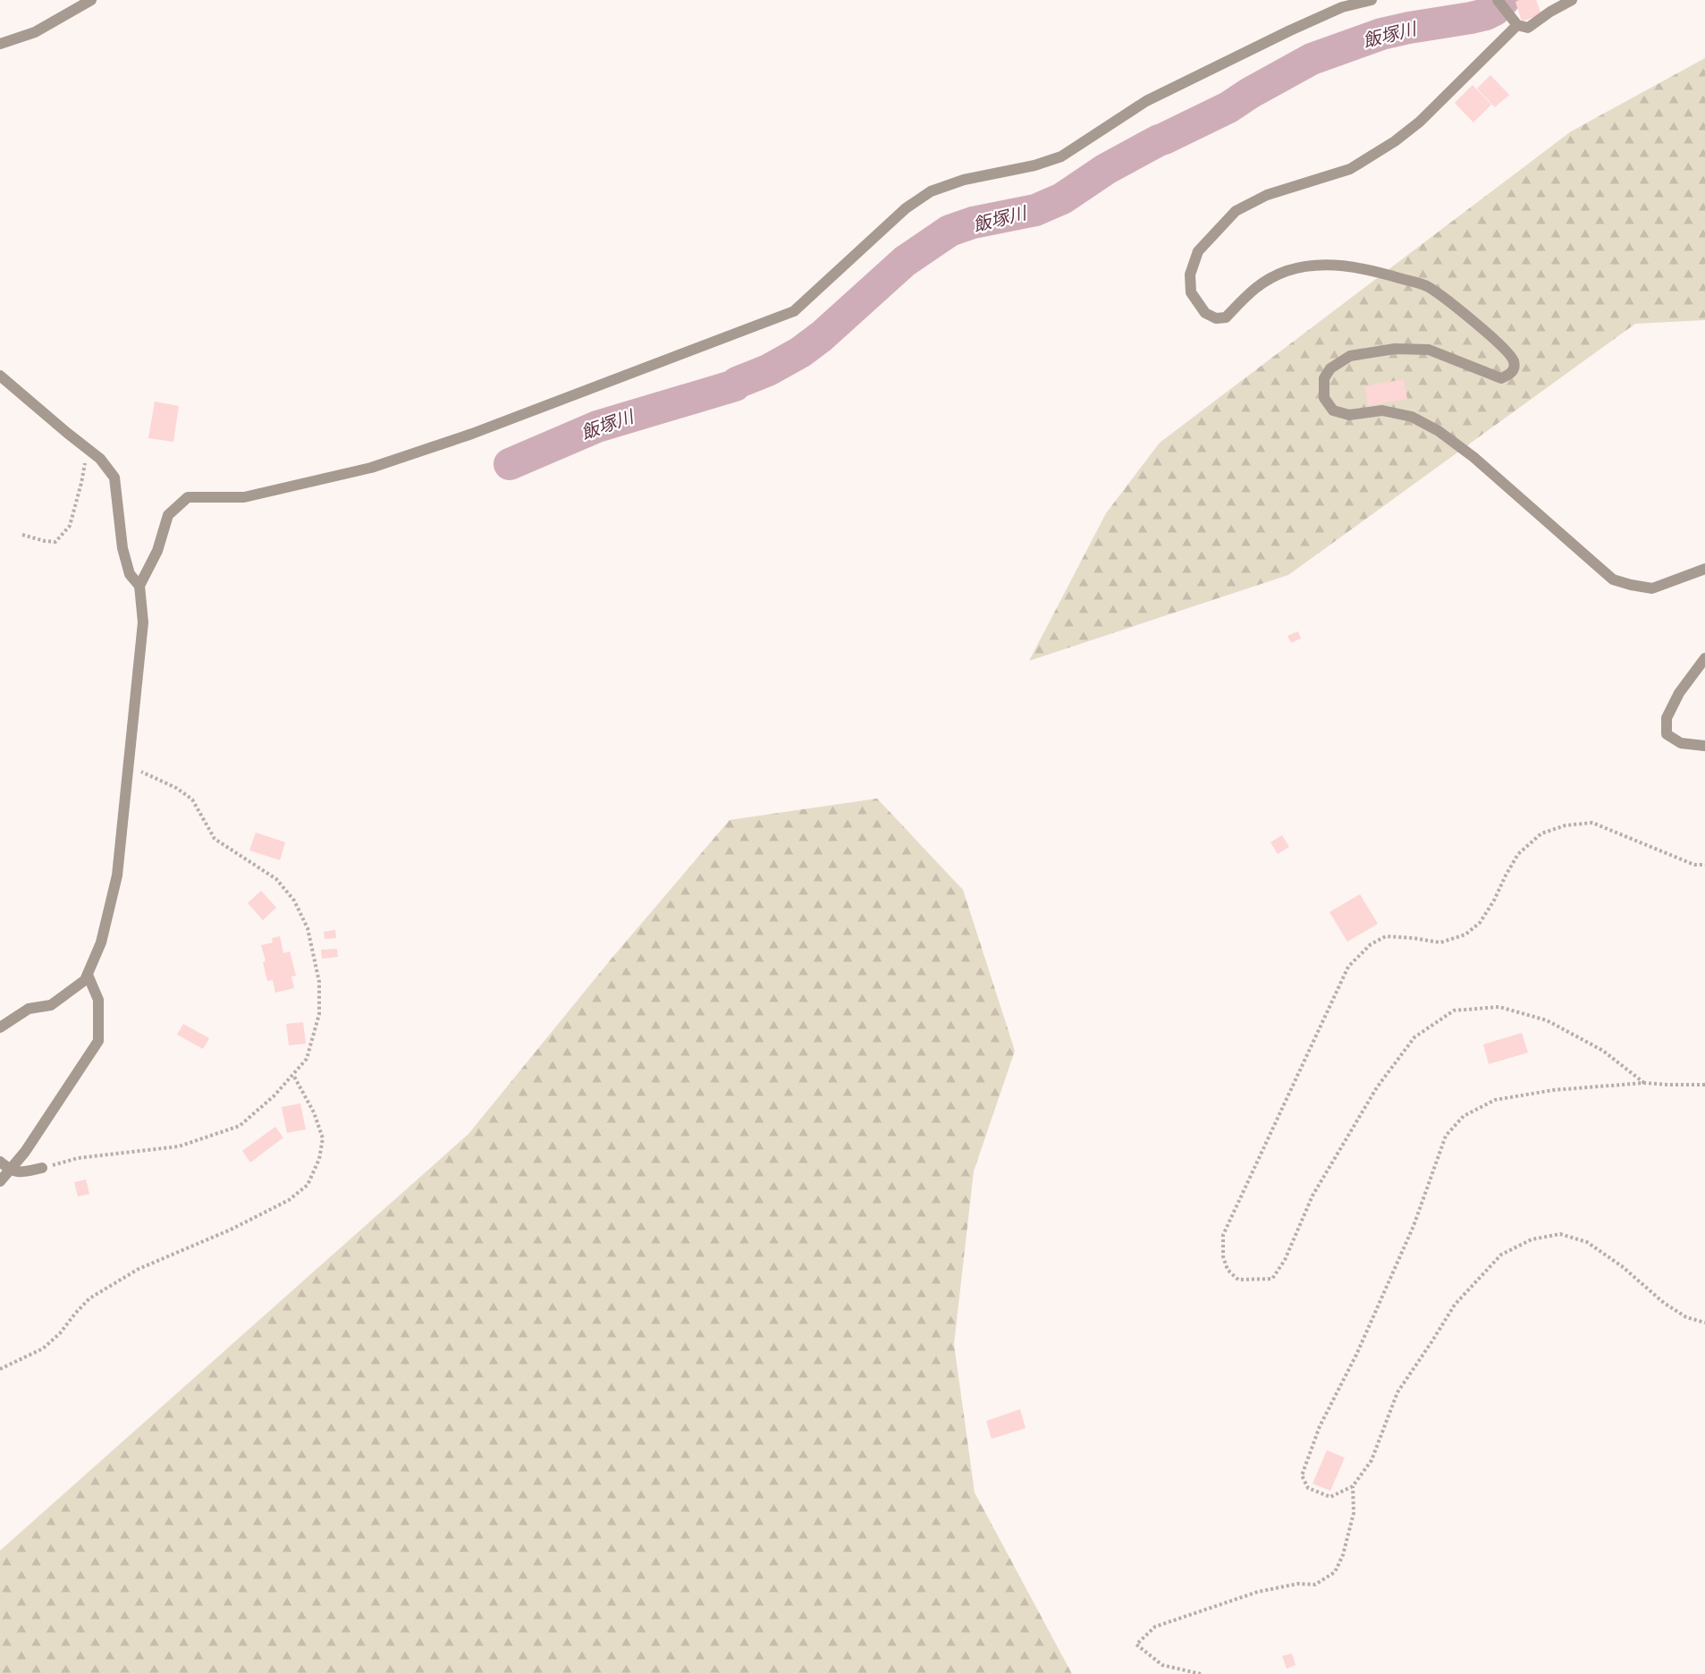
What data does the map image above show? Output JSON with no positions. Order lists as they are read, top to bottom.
{
  "water": ["飯塚川"]
}
